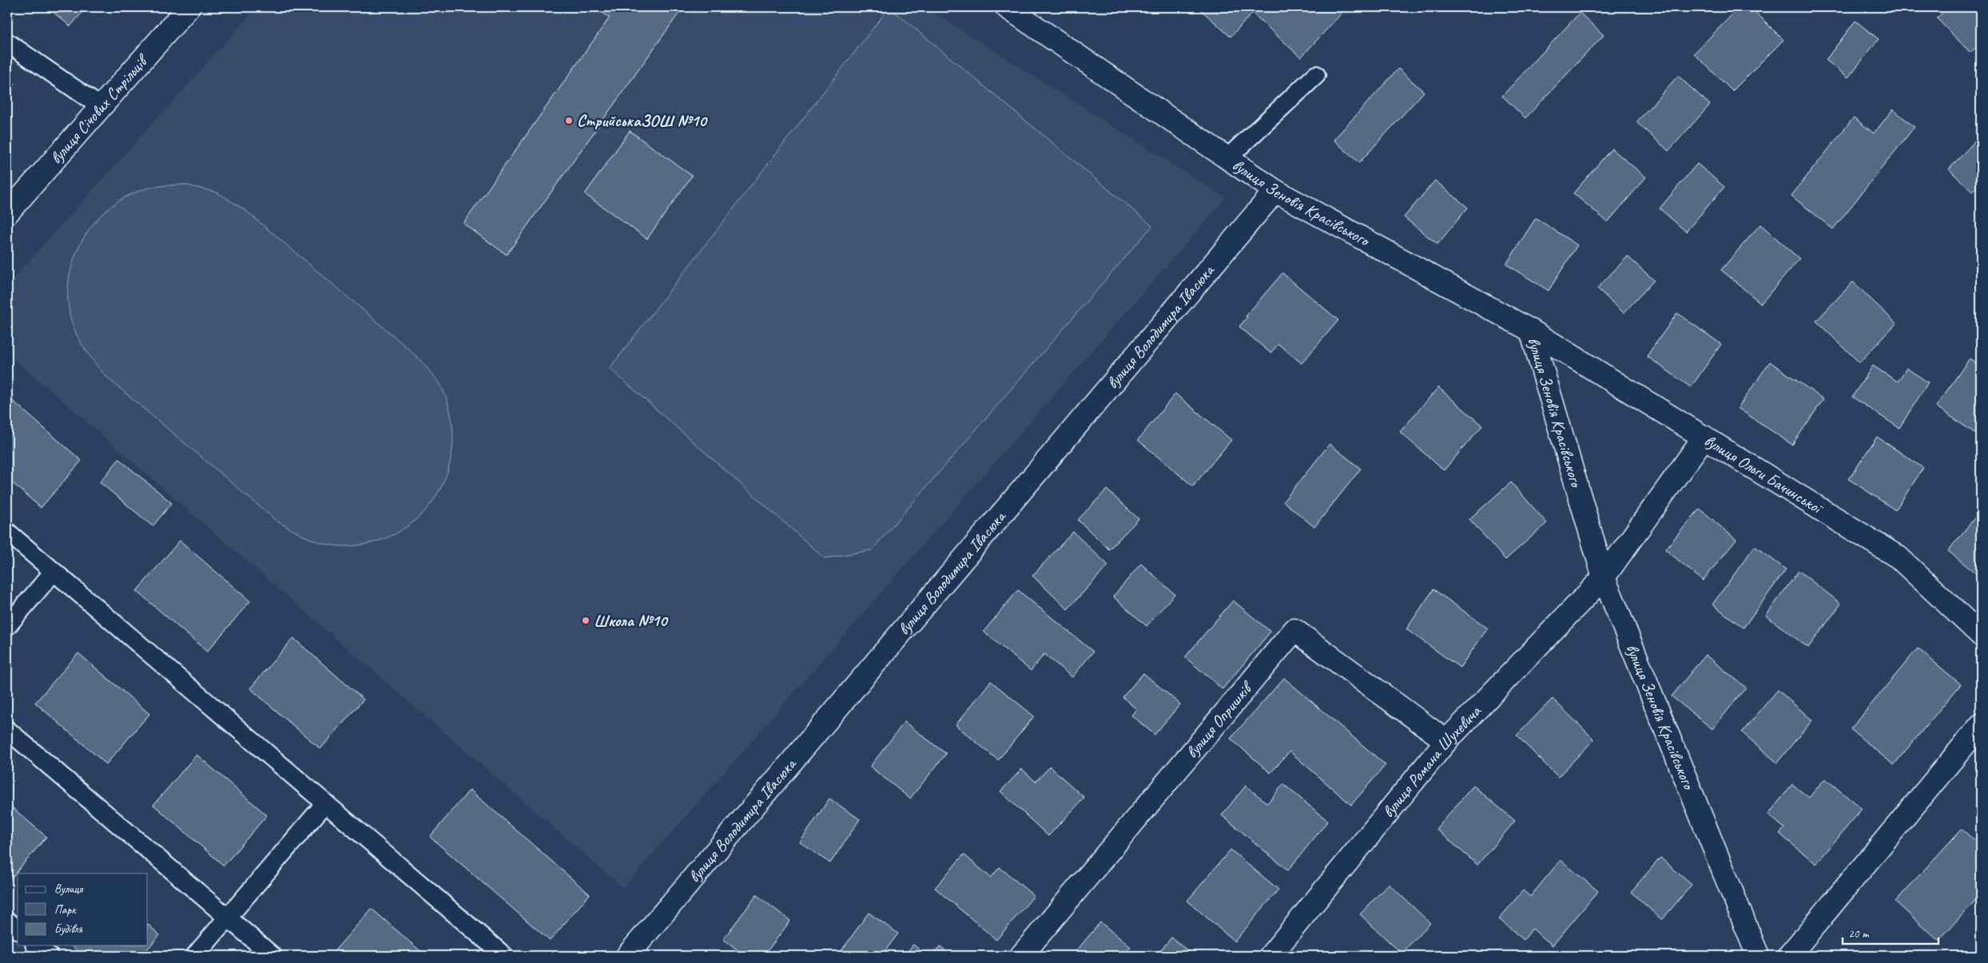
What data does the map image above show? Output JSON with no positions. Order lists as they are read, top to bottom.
{
  "streets": {
    "street": [
      "вулиця Січових Стрільців",
      "вулиця Зеновія Красівського",
      "вулиця Володимира Івасюка",
      "вулиця Ольги Бачинської",
      "вулиця Опришків",
      "вулиця Романа Шухевича"
    ]
  },
  "crossings": [
    ["вулиця Зеновія Красівського", "вулиця Володимира Івасюка"],
    ["вулиця Зеновія Красівського", "вулиця Ольги Бачинської"],
    ["вулиця Зеновія Красівського", "вулиця Романа Шухевича"],
    ["вулиця Ольги Бачинської", "вулиця Романа Шухевича"],
    ["вулиця Опришків", "вулиця Романа Шухевича"]
  ],
  "places": ["СтрийськаЗОШ №10", "Школа №10"],
  "legend": ["Вулиця", "Парк", "Будівля"],
  "scale_bar": "20 m"
}
